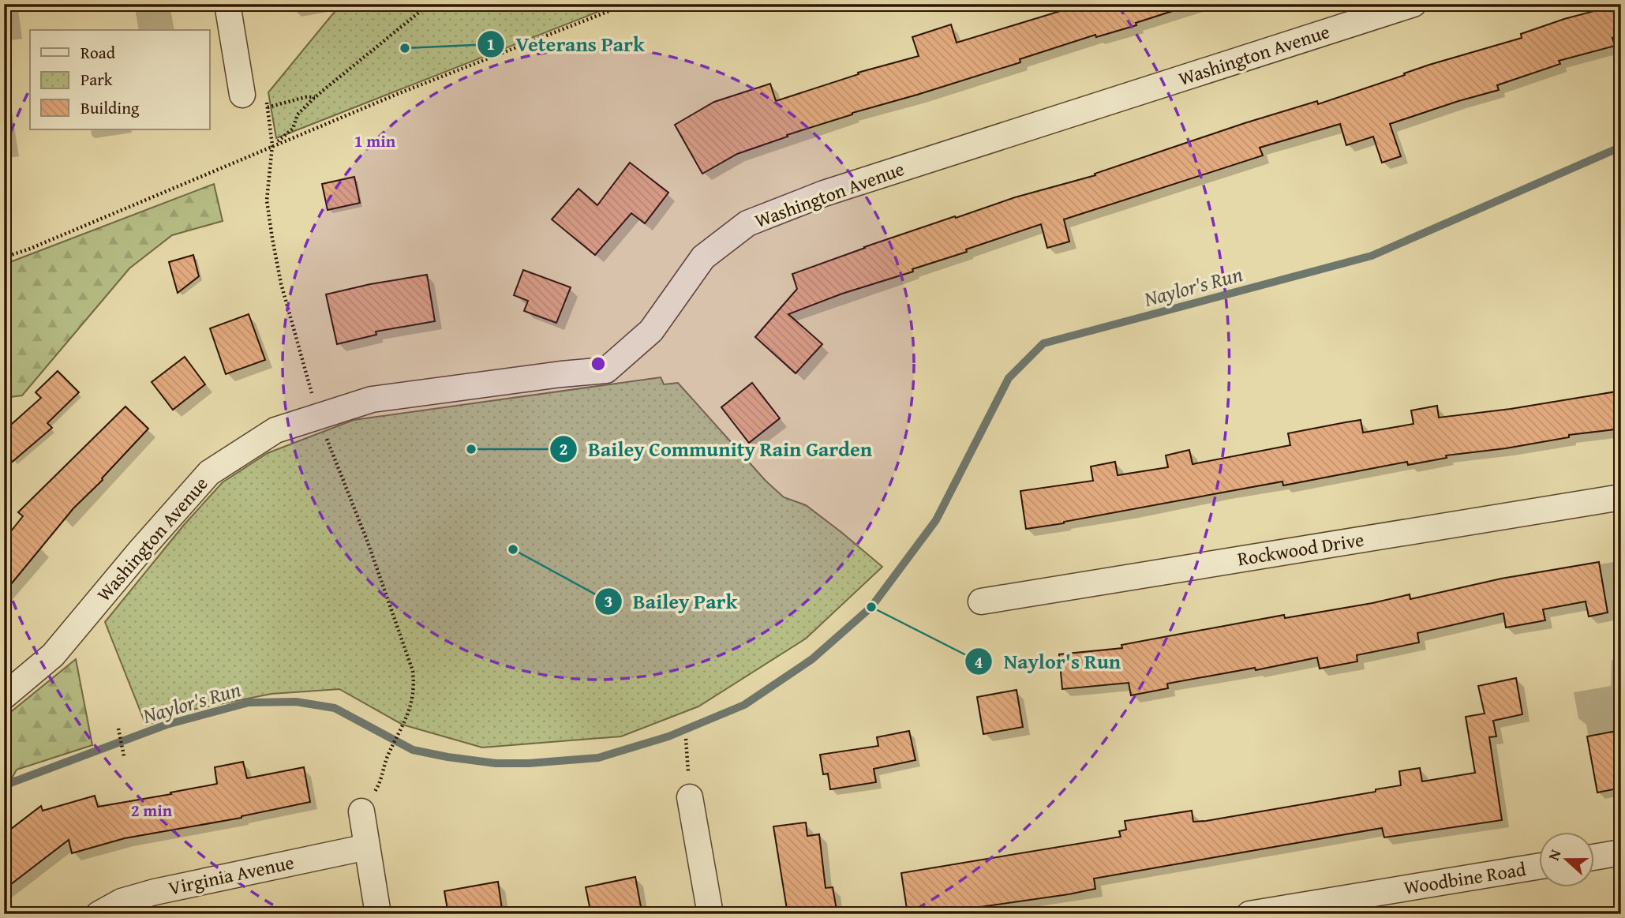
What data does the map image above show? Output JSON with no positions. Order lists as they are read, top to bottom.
{
  "streets": {
    "street": [
      "Washington Avenue",
      "Rockwood Drive",
      "Virginia Avenue",
      "Woodbine Road"
    ]
  },
  "water": ["Naylor's Run"],
  "places": [
    "Veterans Park",
    "Bailey Community Rain Garden",
    "Bailey Park",
    "Naylor's Run"
  ],
  "legend": ["Road", "Park", "Building"],
  "north": "left",
  "rings": ["1 min", "2 min"]
}
